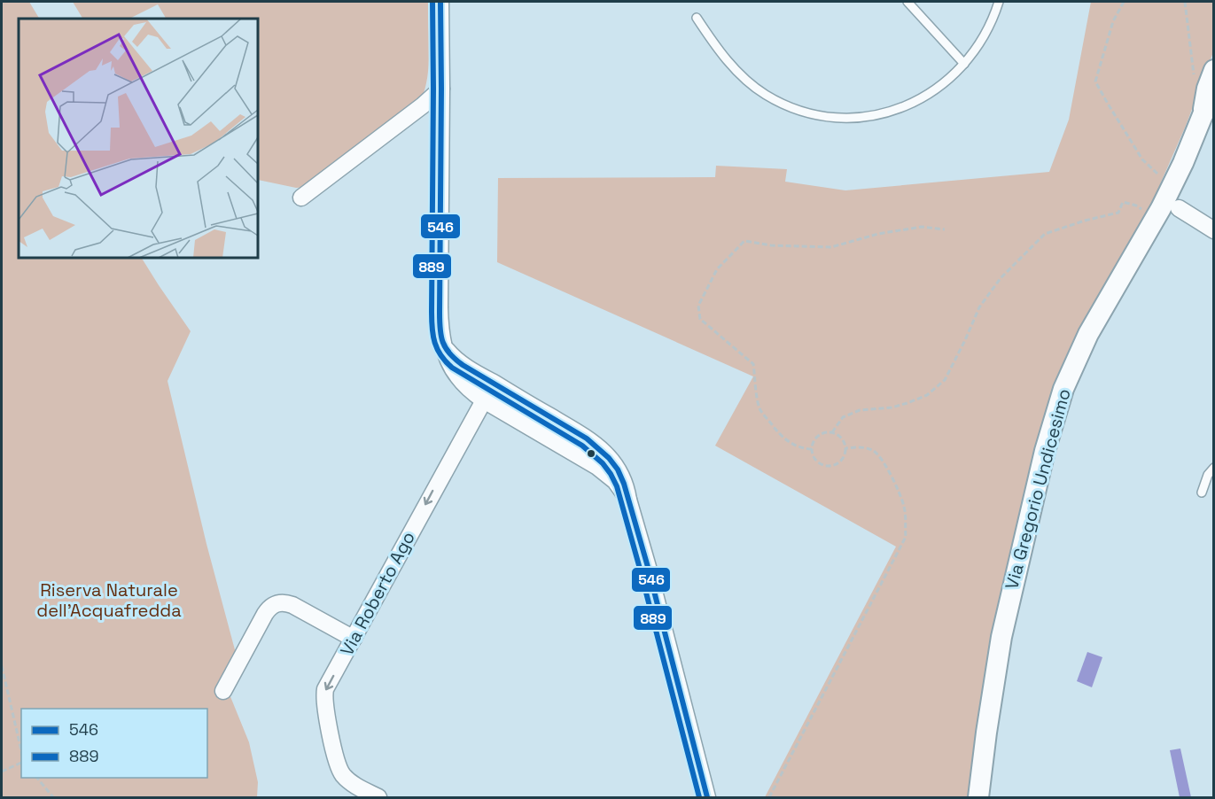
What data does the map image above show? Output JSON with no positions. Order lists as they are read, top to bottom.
{
  "streets": {
    "street": ["Via Gregorio Undicesimo", "Via Roberto Ago"]
  },
  "one_way": ["Via Roberto Ago"],
  "parks": ["Riserva Naturale dell'Acquafredda"],
  "lines": ["transit line 546", "transit line 889"],
  "legend": ["546", "889"]
}
